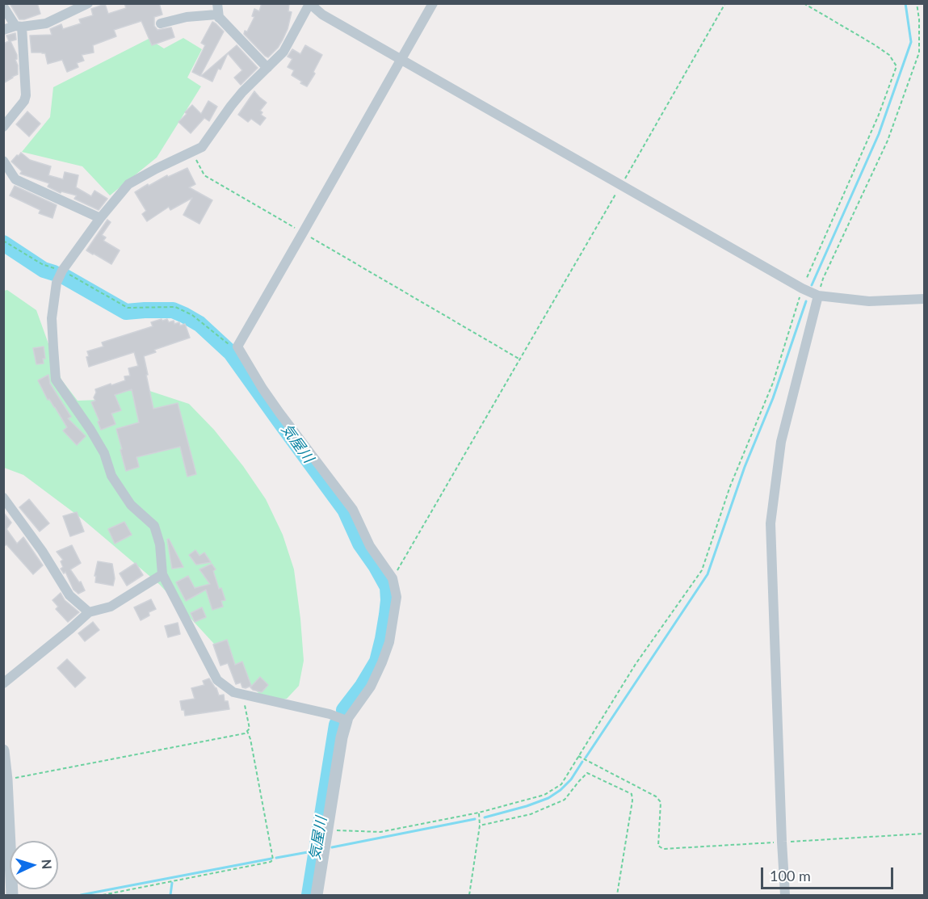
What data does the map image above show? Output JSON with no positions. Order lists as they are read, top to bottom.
{
  "water": ["気屋川"],
  "scale_bar": "100 m",
  "north": "right"
}
